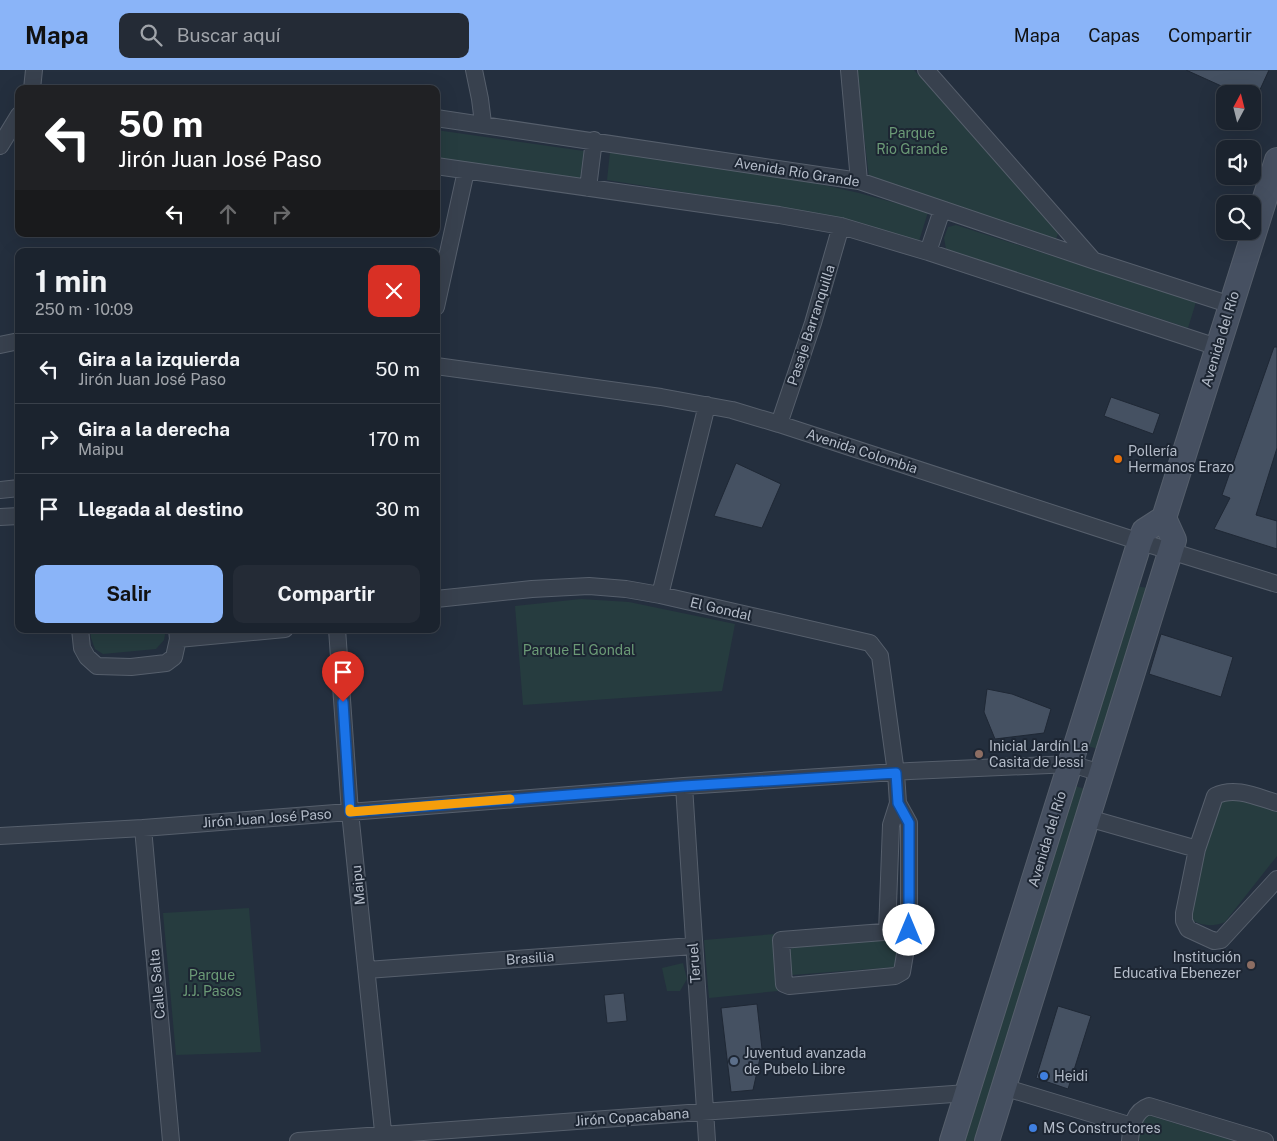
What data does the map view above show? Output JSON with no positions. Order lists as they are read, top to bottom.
{
  "streets": {
    "main road": ["Avenida del Río"],
    "street": [
      "Avenida Río Grande",
      "Pasaje Barranquilla",
      "Avenida Colombia",
      "El Gondal",
      "Jirón Juan José Paso",
      "Maipu",
      "Brasilia",
      "Teruel",
      "Calle Salta",
      "Jirón Copacabana"
    ]
  },
  "crossings": [
    ["Avenida Río Grande", "Avenida del Río"],
    ["Pasaje Barranquilla", "Avenida Colombia"],
    ["Avenida del Río", "Avenida Colombia"],
    ["Avenida del Río", "Jirón Juan José Paso"],
    ["Avenida del Río", "Jirón Copacabana"],
    ["El Gondal", "Jirón Juan José Paso"],
    ["Jirón Juan José Paso", "Maipu"],
    ["Jirón Juan José Paso", "Teruel"],
    ["Jirón Juan José Paso", "Calle Salta"],
    ["Maipu", "Brasilia"],
    ["Maipu", "Jirón Copacabana"],
    ["Brasilia", "Teruel"],
    ["Teruel", "Jirón Copacabana"]
  ],
  "parks": ["Parque Rio Grande", "Parque El Gondal", "Parque J.J. Pasos"],
  "places": [
    "Pollería Hermanos Erazo",
    "Inicial Jardín La Casita de Jessi",
    "Institución Educativa Ebenezer",
    "Juventud avanzada de Pubelo Libre",
    "Heidi",
    "MS Constructores"
  ],
  "north": "top",
  "page": {
    "header": "Mapa",
    "search": "Buscar aquí",
    "nav": ["Mapa", "Capas", "Compartir"],
    "turn": ["50 m", "Jirón Juan José Paso"],
    "heading": ["1 min", "250 m · 10:09"],
    "list": [
      {
        "name": "Gira a la izquierda",
        "note": "Jirón Juan José Paso",
        "value": "50 m"
      },
      {
        "name": "Gira a la derecha",
        "note": "Maipu",
        "value": "170 m"
      },
      {
        "name": "Llegada al destino",
        "value": "30 m"
      }
    ],
    "buttons": ["Salir", "Compartir"]
  }
}
